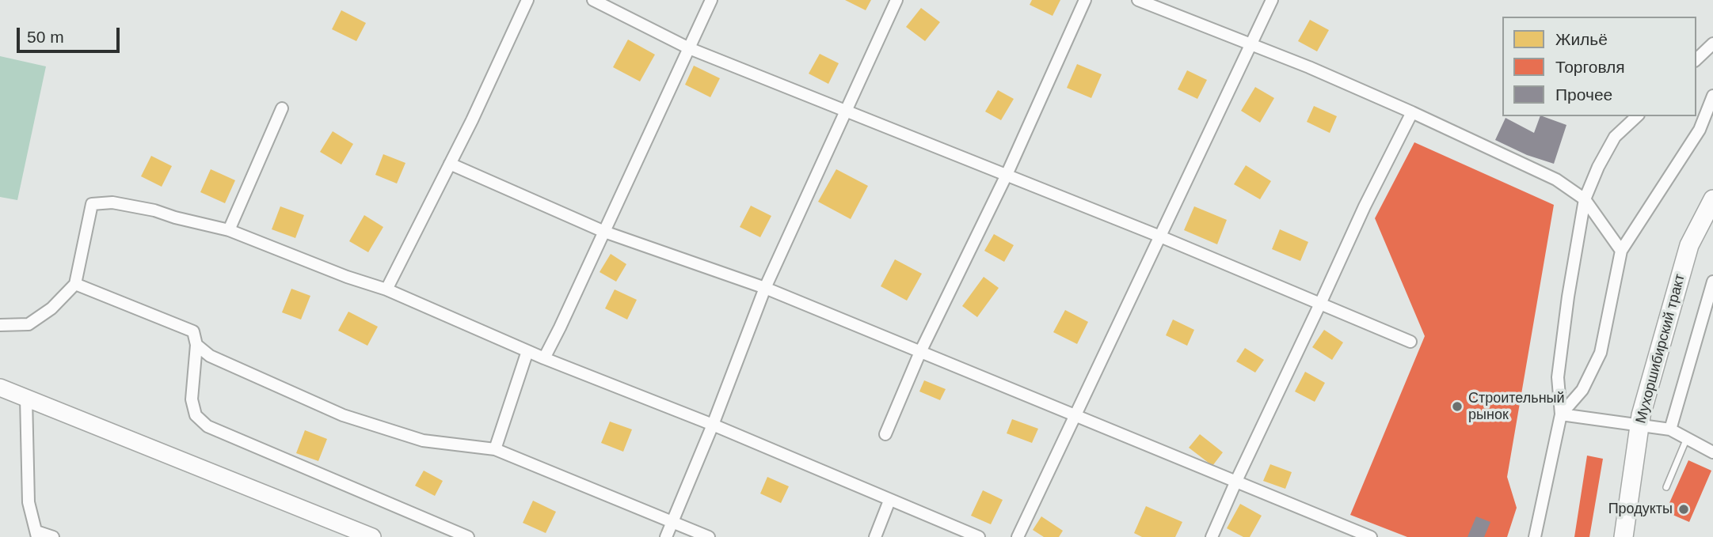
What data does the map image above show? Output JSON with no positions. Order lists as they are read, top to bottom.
{
  "streets": {
    "main road": ["Мухоршибирский тракт"]
  },
  "places": ["Строительный рынок", "Продукты"],
  "legend": ["Жильё", "Торговля", "Прочее"],
  "scale_bar": "50 m"
}
